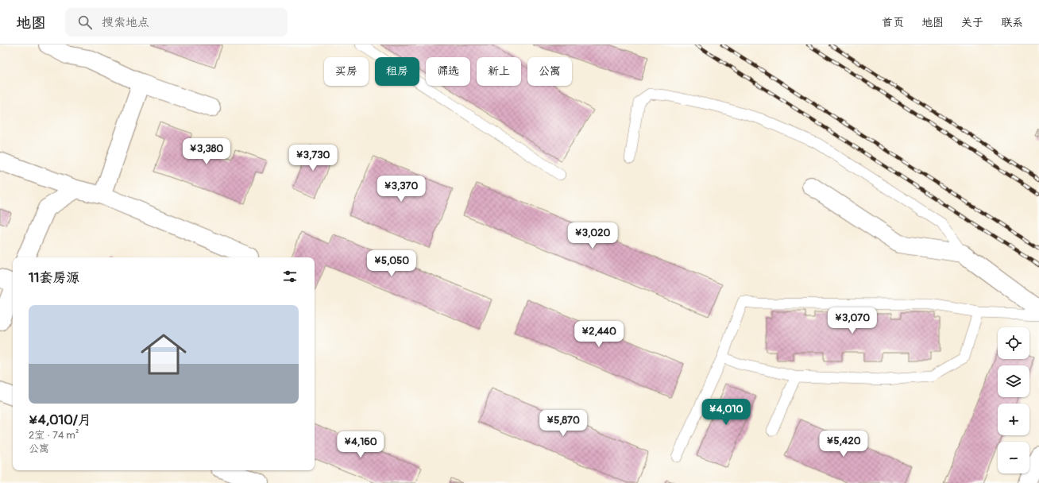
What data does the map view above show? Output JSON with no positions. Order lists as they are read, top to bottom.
{
  "page": {
    "header": "地图",
    "search": "搜索地点",
    "nav": [
      "首页",
      "地图",
      "关于",
      "联系"
    ],
    "chip": [
      "买房",
      "租房",
      "筛选",
      "新上",
      "公寓"
    ],
    "price": [
      "¥3,380",
      "¥3,730",
      "¥3,370",
      "¥3,020",
      "¥5,050",
      "¥3,070",
      "¥2,440",
      "¥4,010",
      "¥5,870",
      "¥5,420",
      "¥4,160"
    ],
    "heading": "11套房源",
    "list": [
      {
        "name": "¥4,010/月",
        "note": "2室 · 74 m² · 公寓"
      }
    ],
    "map_buttons": ["+", "−"]
  }
}
